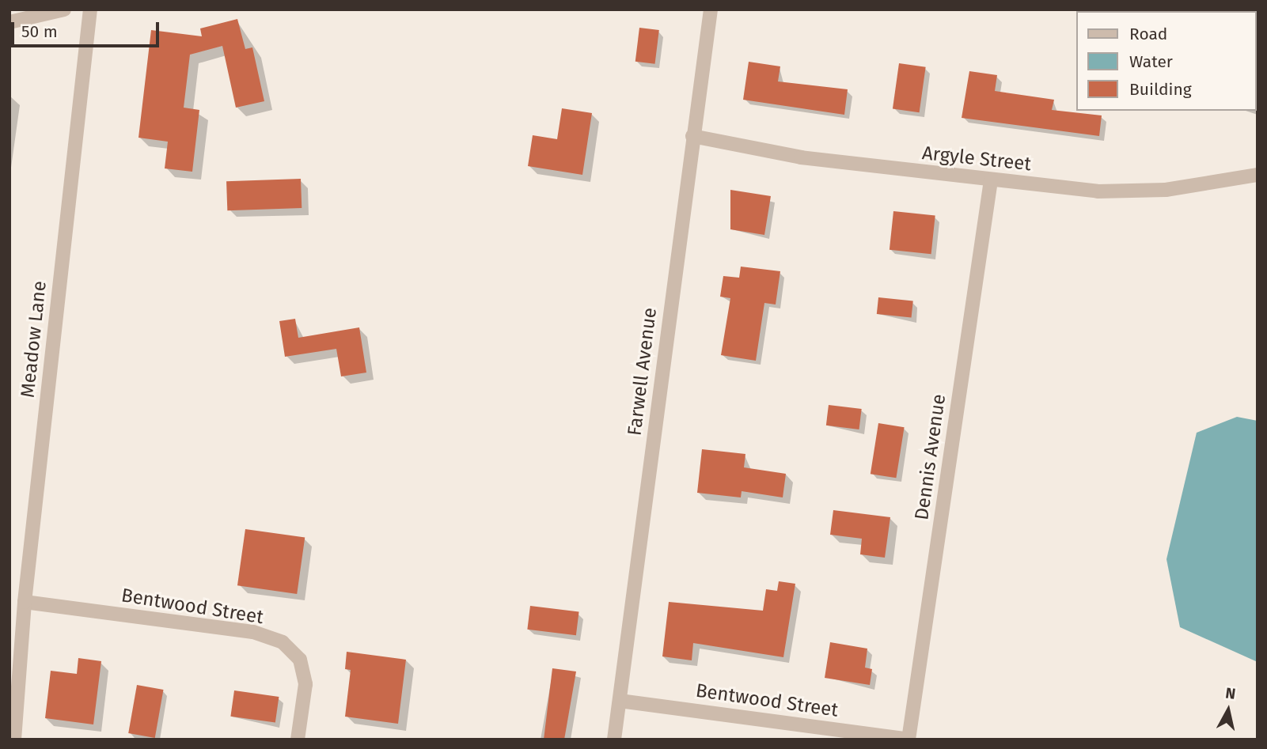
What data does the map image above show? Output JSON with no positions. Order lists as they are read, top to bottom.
{
  "streets": {
    "street": [
      "Argyle Street",
      "Meadow Lane",
      "Farwell Avenue",
      "Dennis Avenue",
      "Bentwood Street"
    ]
  },
  "crossings": [
    ["Argyle Street", "Farwell Avenue"],
    ["Argyle Street", "Dennis Avenue"],
    ["Meadow Lane", "Bentwood Street"],
    ["Farwell Avenue", "Bentwood Street"],
    ["Dennis Avenue", "Bentwood Street"]
  ],
  "legend": ["Road", "Water", "Building"],
  "scale_bar": "50 m",
  "north": "top"
}
